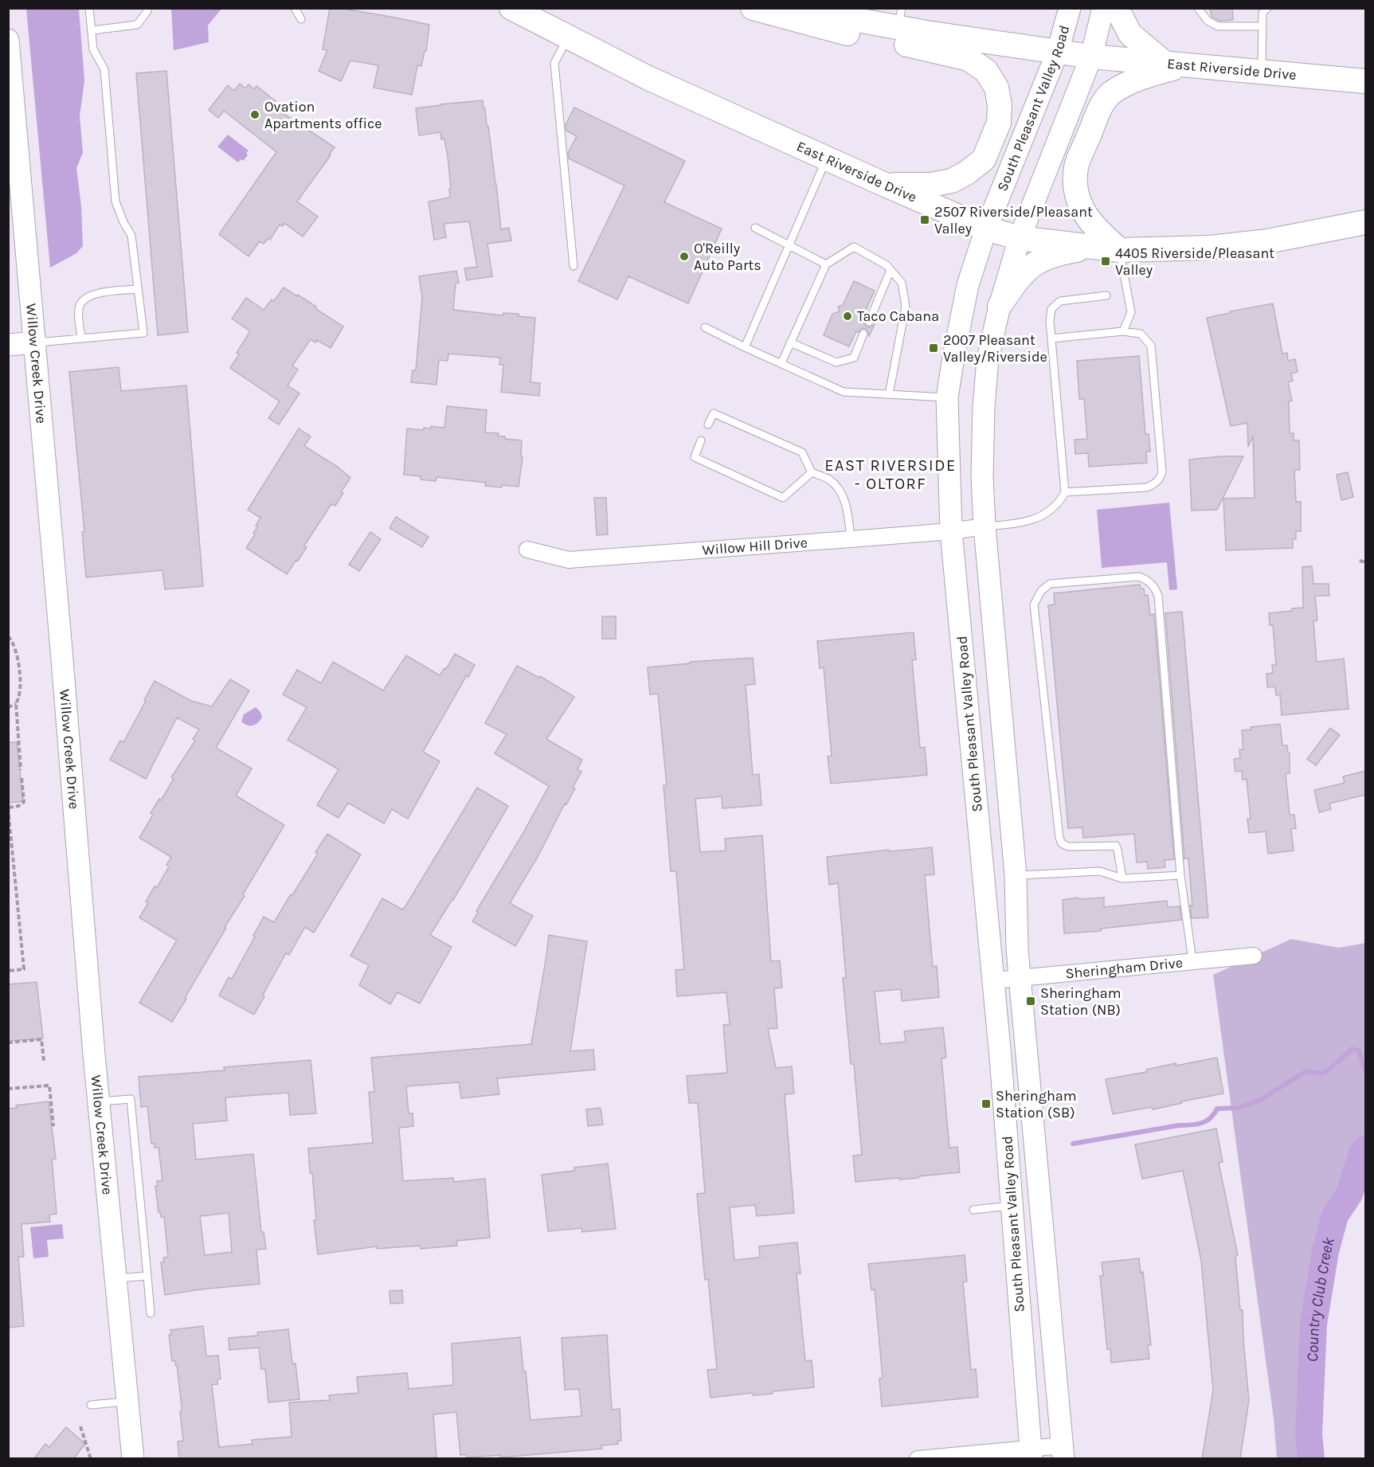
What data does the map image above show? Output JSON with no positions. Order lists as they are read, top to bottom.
{
  "streets": {
    "main road": ["East Riverside Drive", "South Pleasant Valley Road", "Willow Creek Drive"],
    "street": ["Willow Hill Drive", "Sheringham Drive"]
  },
  "crossings": [
    ["East Riverside Drive", "South Pleasant Valley Road"],
    ["South Pleasant Valley Road", "Willow Hill Drive"],
    ["South Pleasant Valley Road", "Sheringham Drive"]
  ],
  "districts": ["EAST RIVERSIDE - OLTORF"],
  "water": ["Country Club Creek"],
  "places": {
    "other": ["Ovation Apartments office", "O'Reilly Auto Parts", "Taco Cabana"],
    "transit": [
      "2507 Riverside/Pleasant Valley",
      "4405 Riverside/Pleasant Valley",
      "2007 Pleasant Valley/Riverside",
      "Sheringham Station (NB)",
      "Sheringham Station (SB)"
    ]
  }
}
